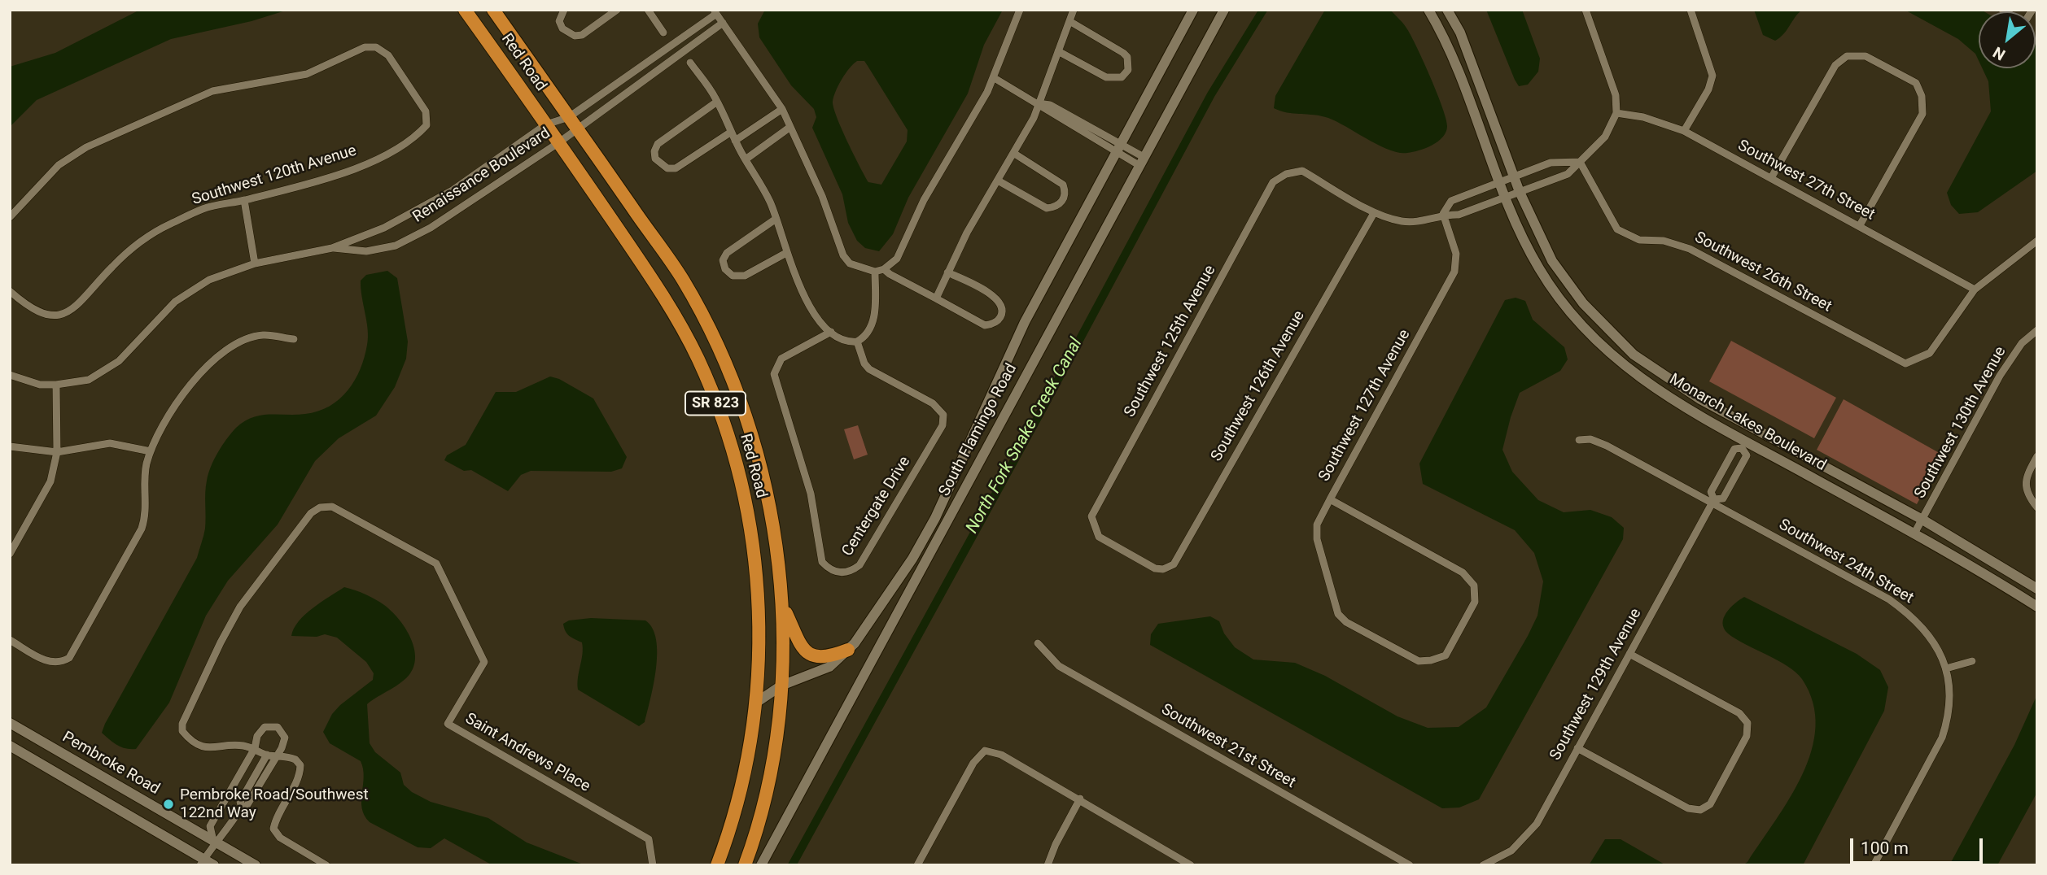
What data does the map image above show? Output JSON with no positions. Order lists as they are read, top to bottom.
{
  "streets": {
    "highway": ["Red Road", "SR 823"],
    "main road": ["Monarch Lakes Boulevard", "South Flamingo Road", "Pembroke Road"],
    "street": [
      "Southwest 120th Avenue",
      "Renaissance Boulevard",
      "Southwest 27th Street",
      "Southwest 26th Street",
      "Southwest 125th Avenue",
      "Southwest 126th Avenue",
      "Southwest 127th Avenue",
      "Southwest 130th Avenue",
      "Centergate Drive",
      "Southwest 24th Street",
      "Southwest 129th Avenue",
      "Southwest 21st Street",
      "Saint Andrews Place"
    ]
  },
  "crossings": [
    ["Red Road", "Renaissance Boulevard"],
    ["Red Road", "South Flamingo Road"],
    ["Southwest 27th Street", "Southwest 26th Street"],
    ["Southwest 125th Avenue", "Southwest 126th Avenue"],
    ["Monarch Lakes Boulevard", "Southwest 130th Avenue"],
    ["Monarch Lakes Boulevard", "Southwest 129th Avenue"],
    ["Southwest 24th Street", "Southwest 129th Avenue"]
  ],
  "water": ["North Fork Snake Creek Canal"],
  "places": ["Pembroke Road/Southwest 122nd Way"],
  "scale_bar": "100 m",
  "north": "bottom left"
}
